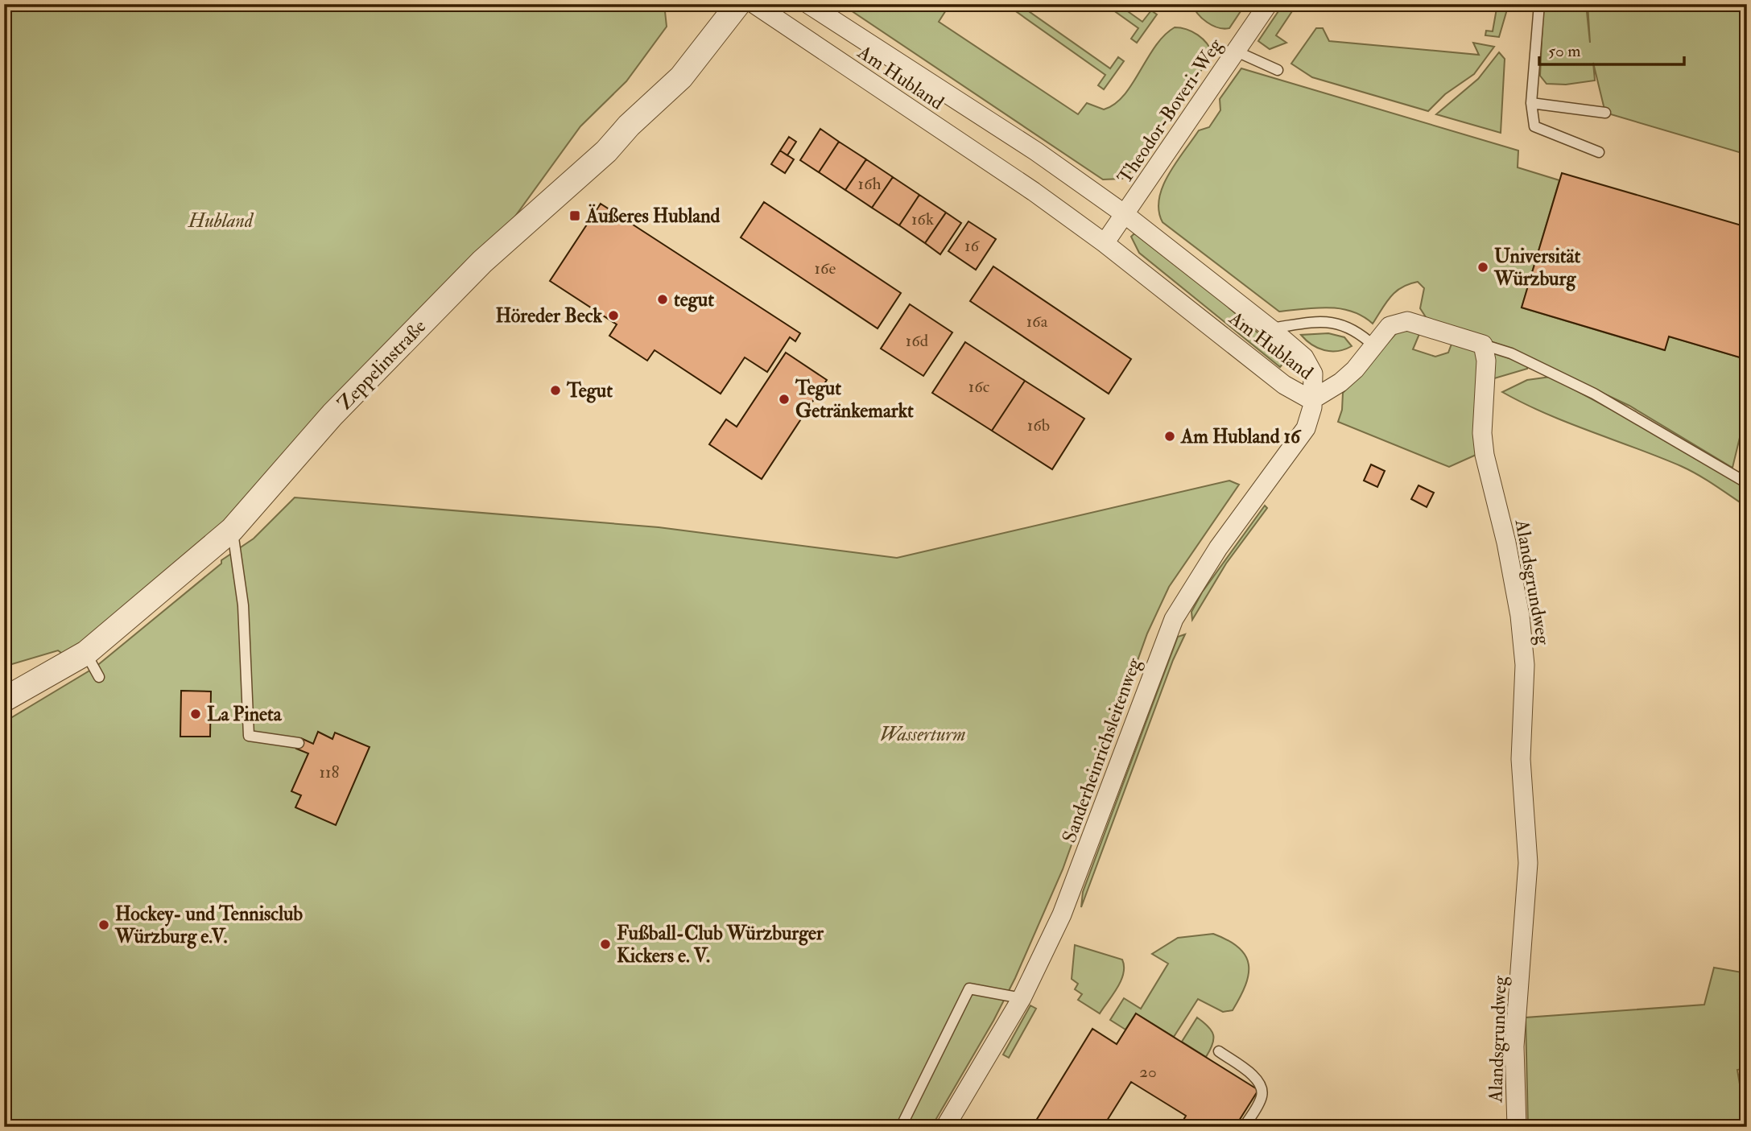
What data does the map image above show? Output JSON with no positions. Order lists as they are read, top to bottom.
{
  "streets": {
    "street": [
      "Am Hubland",
      "Theodor-Boveri-Weg",
      "Zeppelinstraße",
      "Alandsgrundweg",
      "Sanderheinrichsleitenweg"
    ]
  },
  "crossings": [
    ["Am Hubland", "Theodor-Boveri-Weg"],
    ["Am Hubland", "Sanderheinrichsleitenweg"]
  ],
  "parks": ["Hubland", "Wasserturm"],
  "places": {
    "transit": ["Äußeres Hubland"],
    "other": [
      "Universität Würzburg",
      "tegut",
      "Höreder Beck",
      "Tegut",
      "Tegut Getränkemarkt",
      "Am Hubland 16",
      "La Pineta",
      "Hockey- und Tennisclub Würzburg e.V.",
      "Fußball-Club Würzburger Kickers e. V."
    ]
  },
  "house_numbers": [
    "16h",
    "16k",
    "16",
    "16e",
    "16a",
    "16d",
    "16c",
    "16b",
    "118",
    "20"
  ],
  "scale_bar": "50 m"
}
